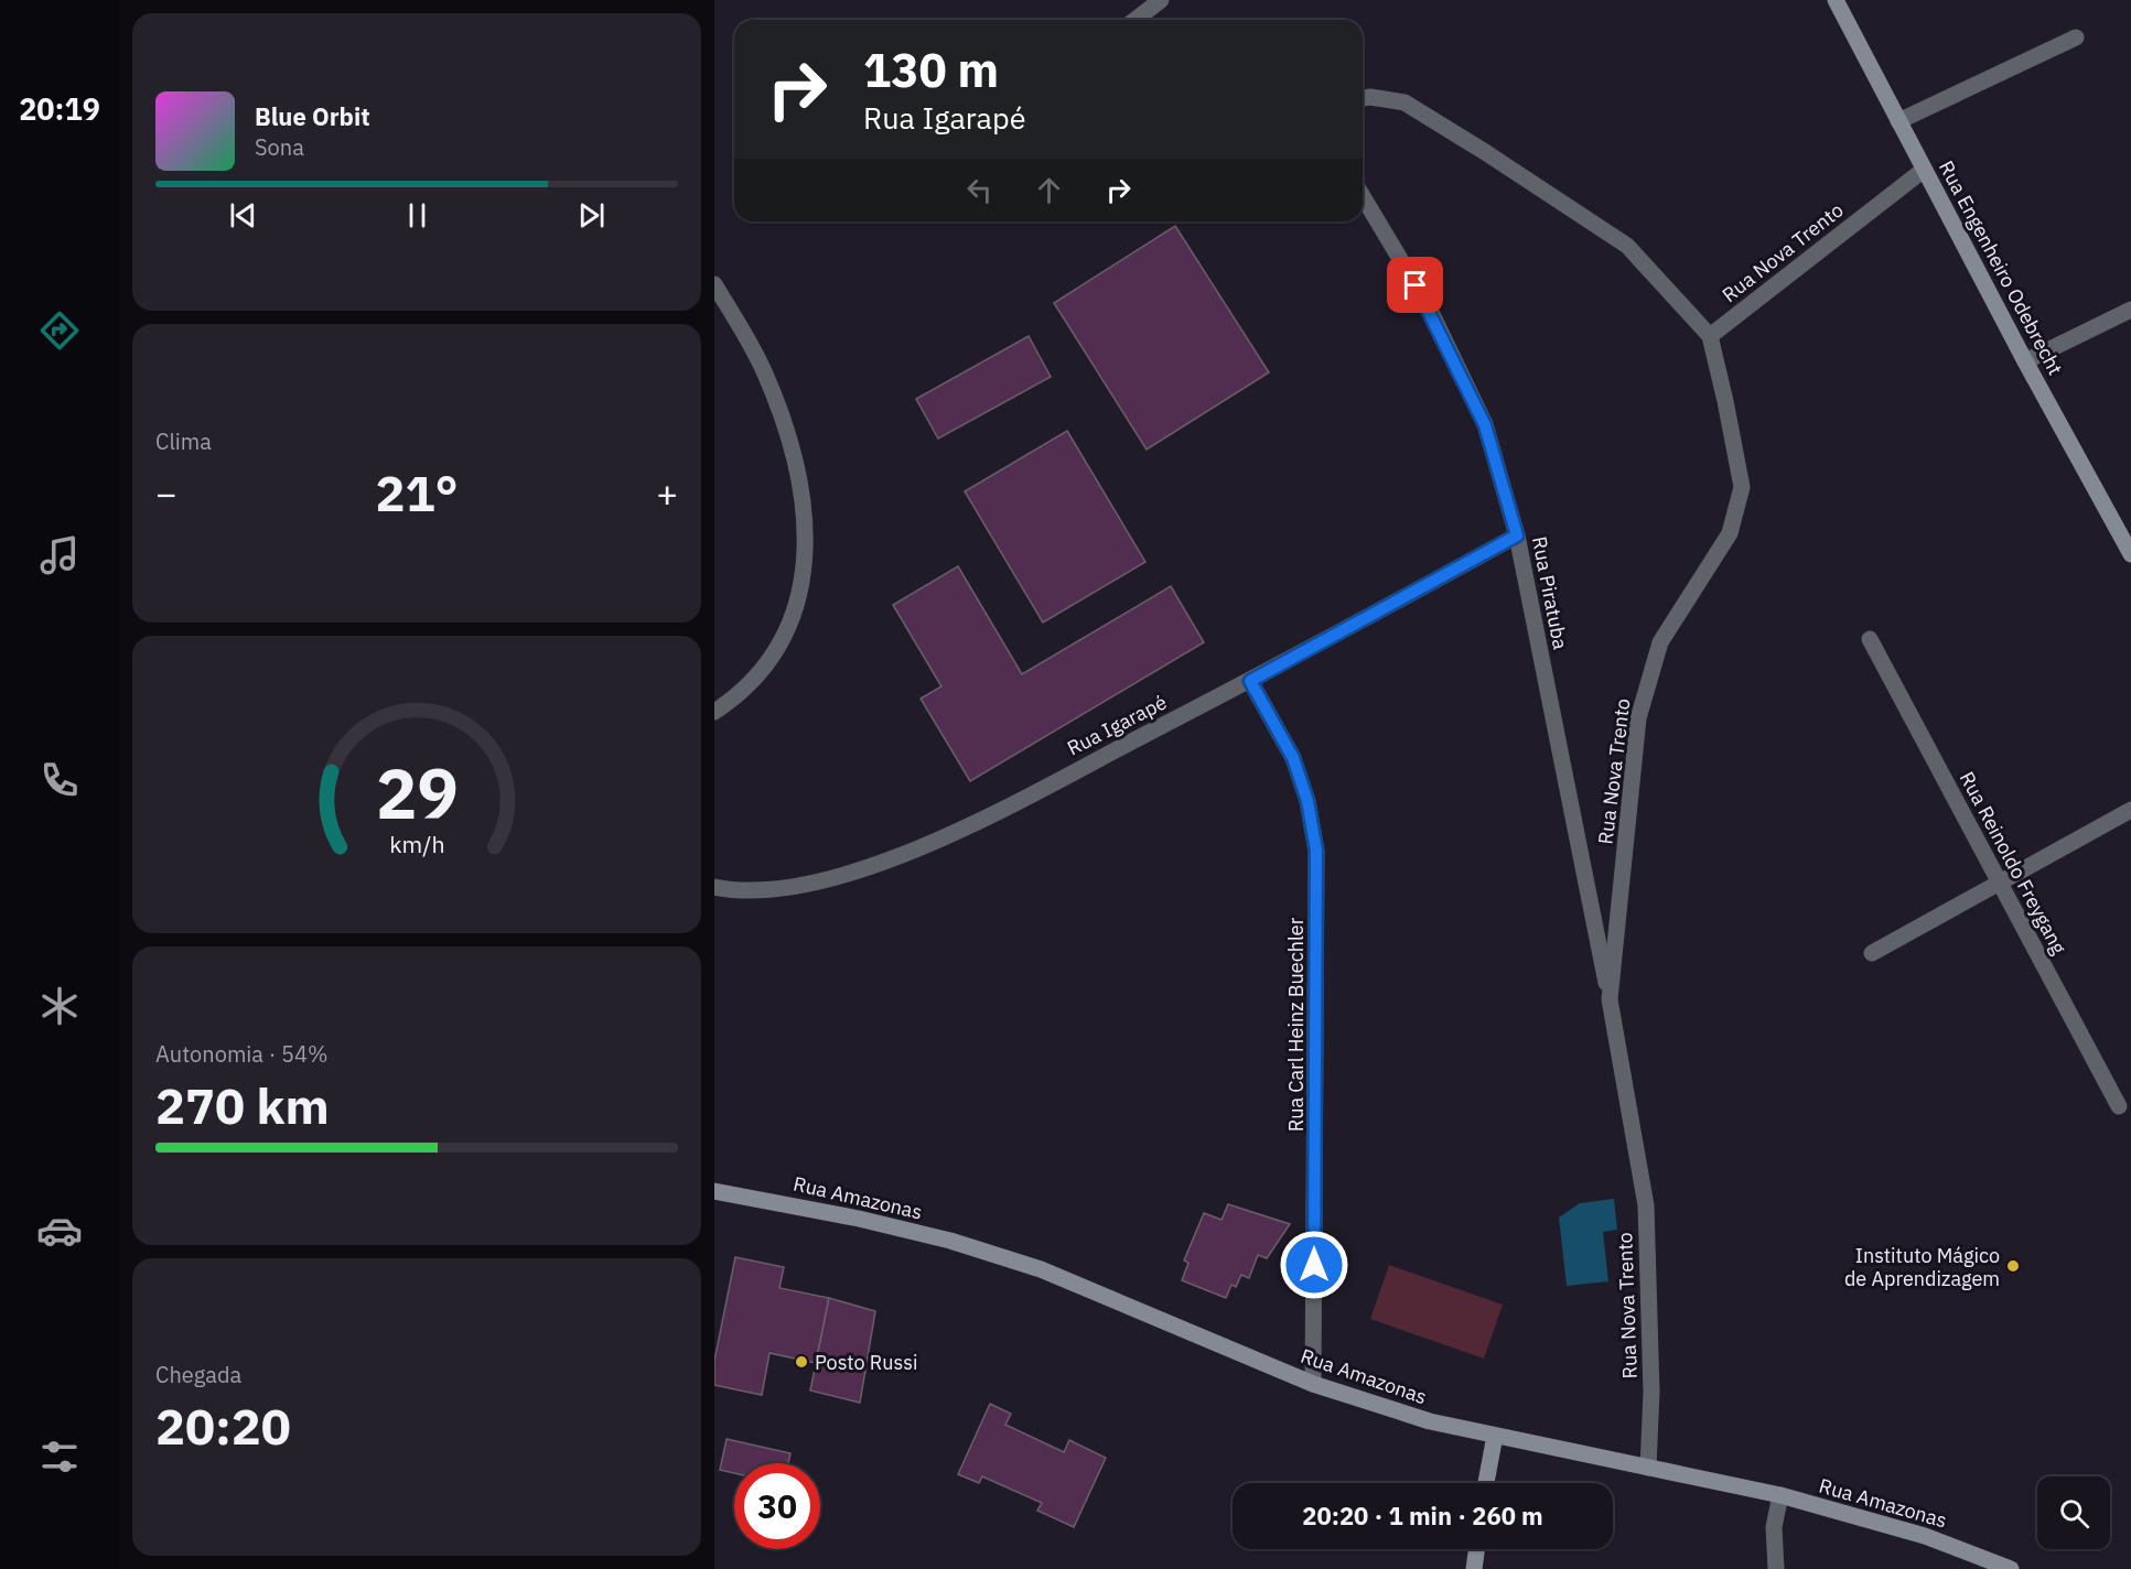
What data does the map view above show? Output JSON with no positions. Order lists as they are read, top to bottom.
{
  "streets": {
    "main road": ["Rua Engenheiro Odebrecht", "Rua Amazonas"],
    "street": [
      "Rua Nova Trento",
      "Rua Piratuba",
      "Rua Igarapé",
      "Rua Reinoldo Freygang",
      "Rua Carl Heinz Buechler"
    ]
  },
  "crossings": [
    ["Rua Nova Trento", "Rua Engenheiro Odebrecht"],
    ["Rua Nova Trento", "Rua Piratuba"],
    ["Rua Nova Trento", "Rua Amazonas"],
    ["Rua Piratuba", "Rua Igarapé"],
    ["Rua Igarapé", "Rua Carl Heinz Buechler"],
    ["Rua Carl Heinz Buechler", "Rua Amazonas"]
  ],
  "places": ["Instituto Mágico de Aprendizagem", "Posto Russi"],
  "page": {
    "tabs": "20:19",
    "turn": ["130 m", "Rua Igarapé"],
    "song": ["Blue Orbit", "Sona"],
    "tile": [
      "Clima",
      ["Autonomia · 54%", "270 km"],
      ["Chegada", "20:20"]
    ],
    "heat": ["−", "21°", "+"],
    "limit": "30",
    "trip": "20:20 · 1 min · 260 m",
    "gauge": ["29", "km/h"]
  }
}
